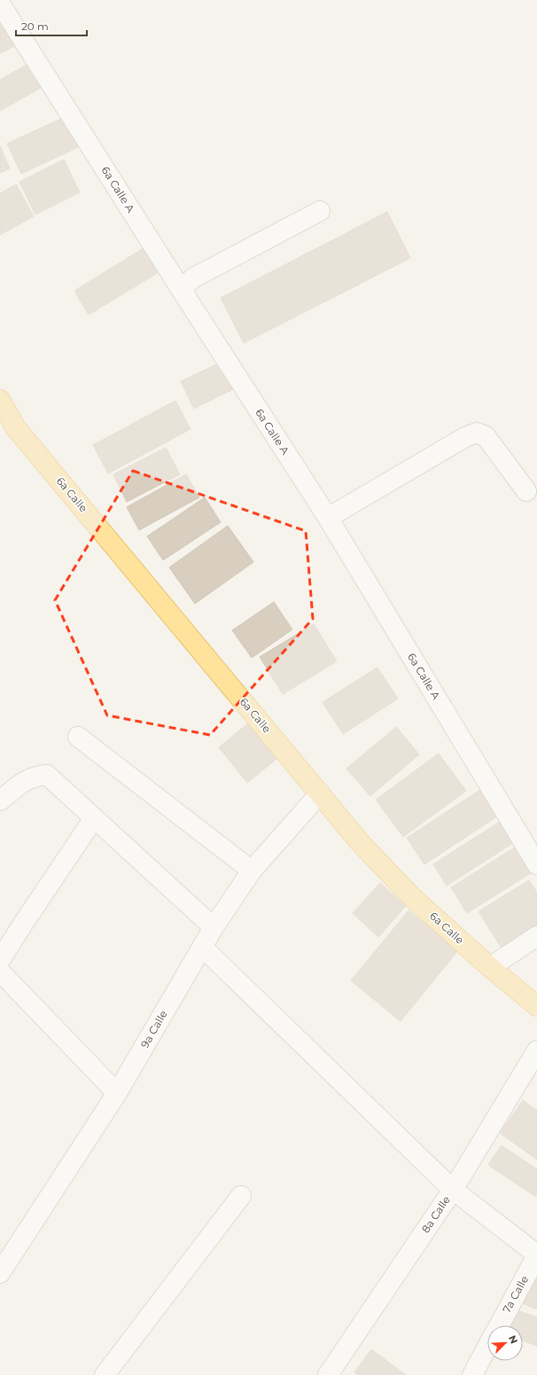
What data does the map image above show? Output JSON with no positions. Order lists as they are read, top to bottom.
{
  "streets": {
    "main road": ["6a Calle"],
    "street": [
      "6a Calle A",
      "9a Calle",
      "8a Calle",
      "7a Calle"
    ]
  },
  "crossings": [
    ["6a Calle", "9a Calle"]
  ],
  "scale_bar": "20 m",
  "north": "top right"
}
